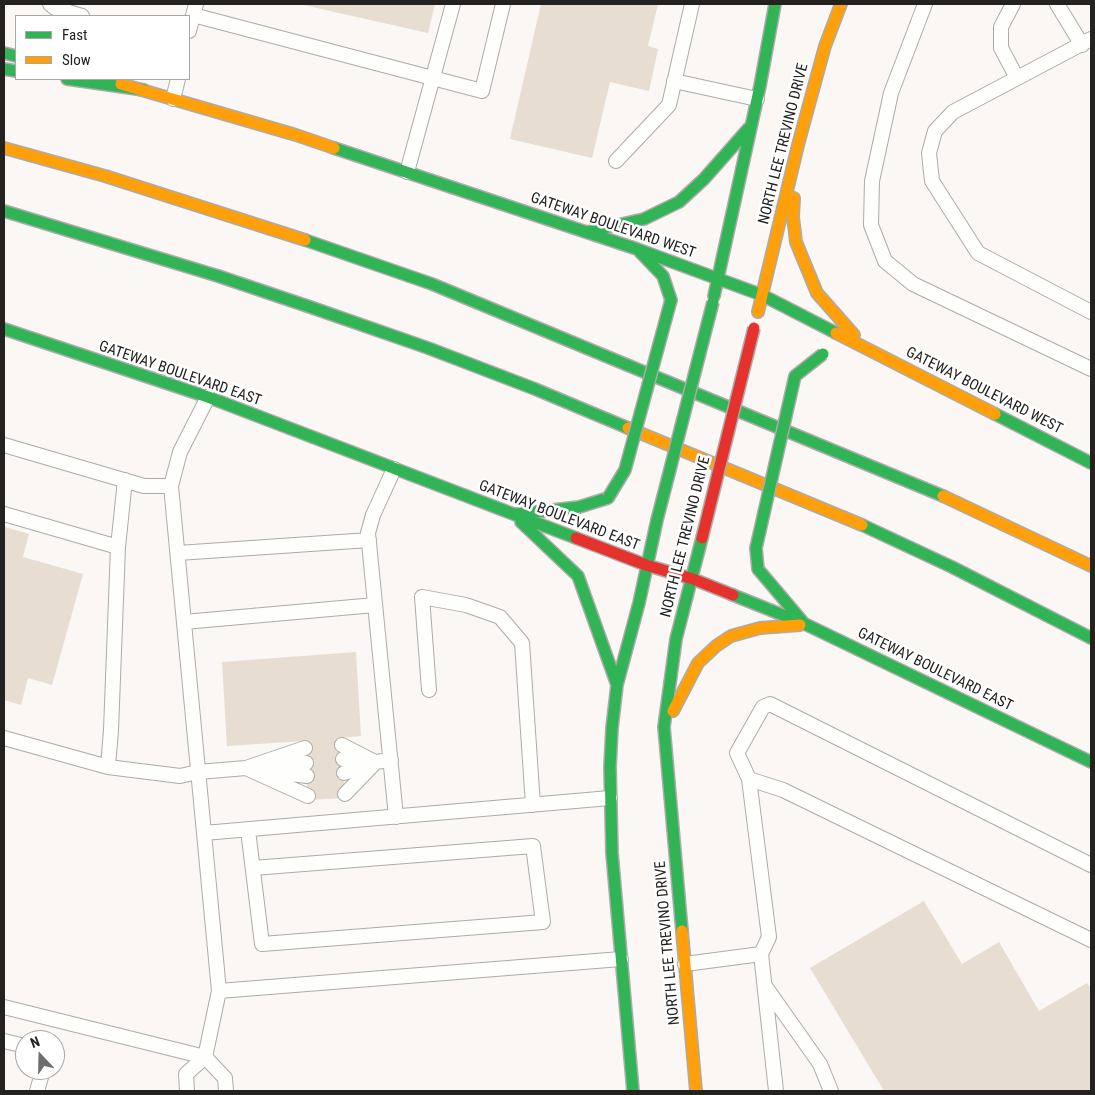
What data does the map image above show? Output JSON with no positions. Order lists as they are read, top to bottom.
{
  "streets": {
    "main road": ["NORTH LEE TREVINO DRIVE", "GATEWAY BOULEVARD WEST", "GATEWAY BOULEVARD EAST"]
  },
  "crossings": [
    ["NORTH LEE TREVINO DRIVE", "GATEWAY BOULEVARD WEST"],
    ["NORTH LEE TREVINO DRIVE", "GATEWAY BOULEVARD EAST"]
  ],
  "legend": ["Fast", "Slow"],
  "north": "top"
}
